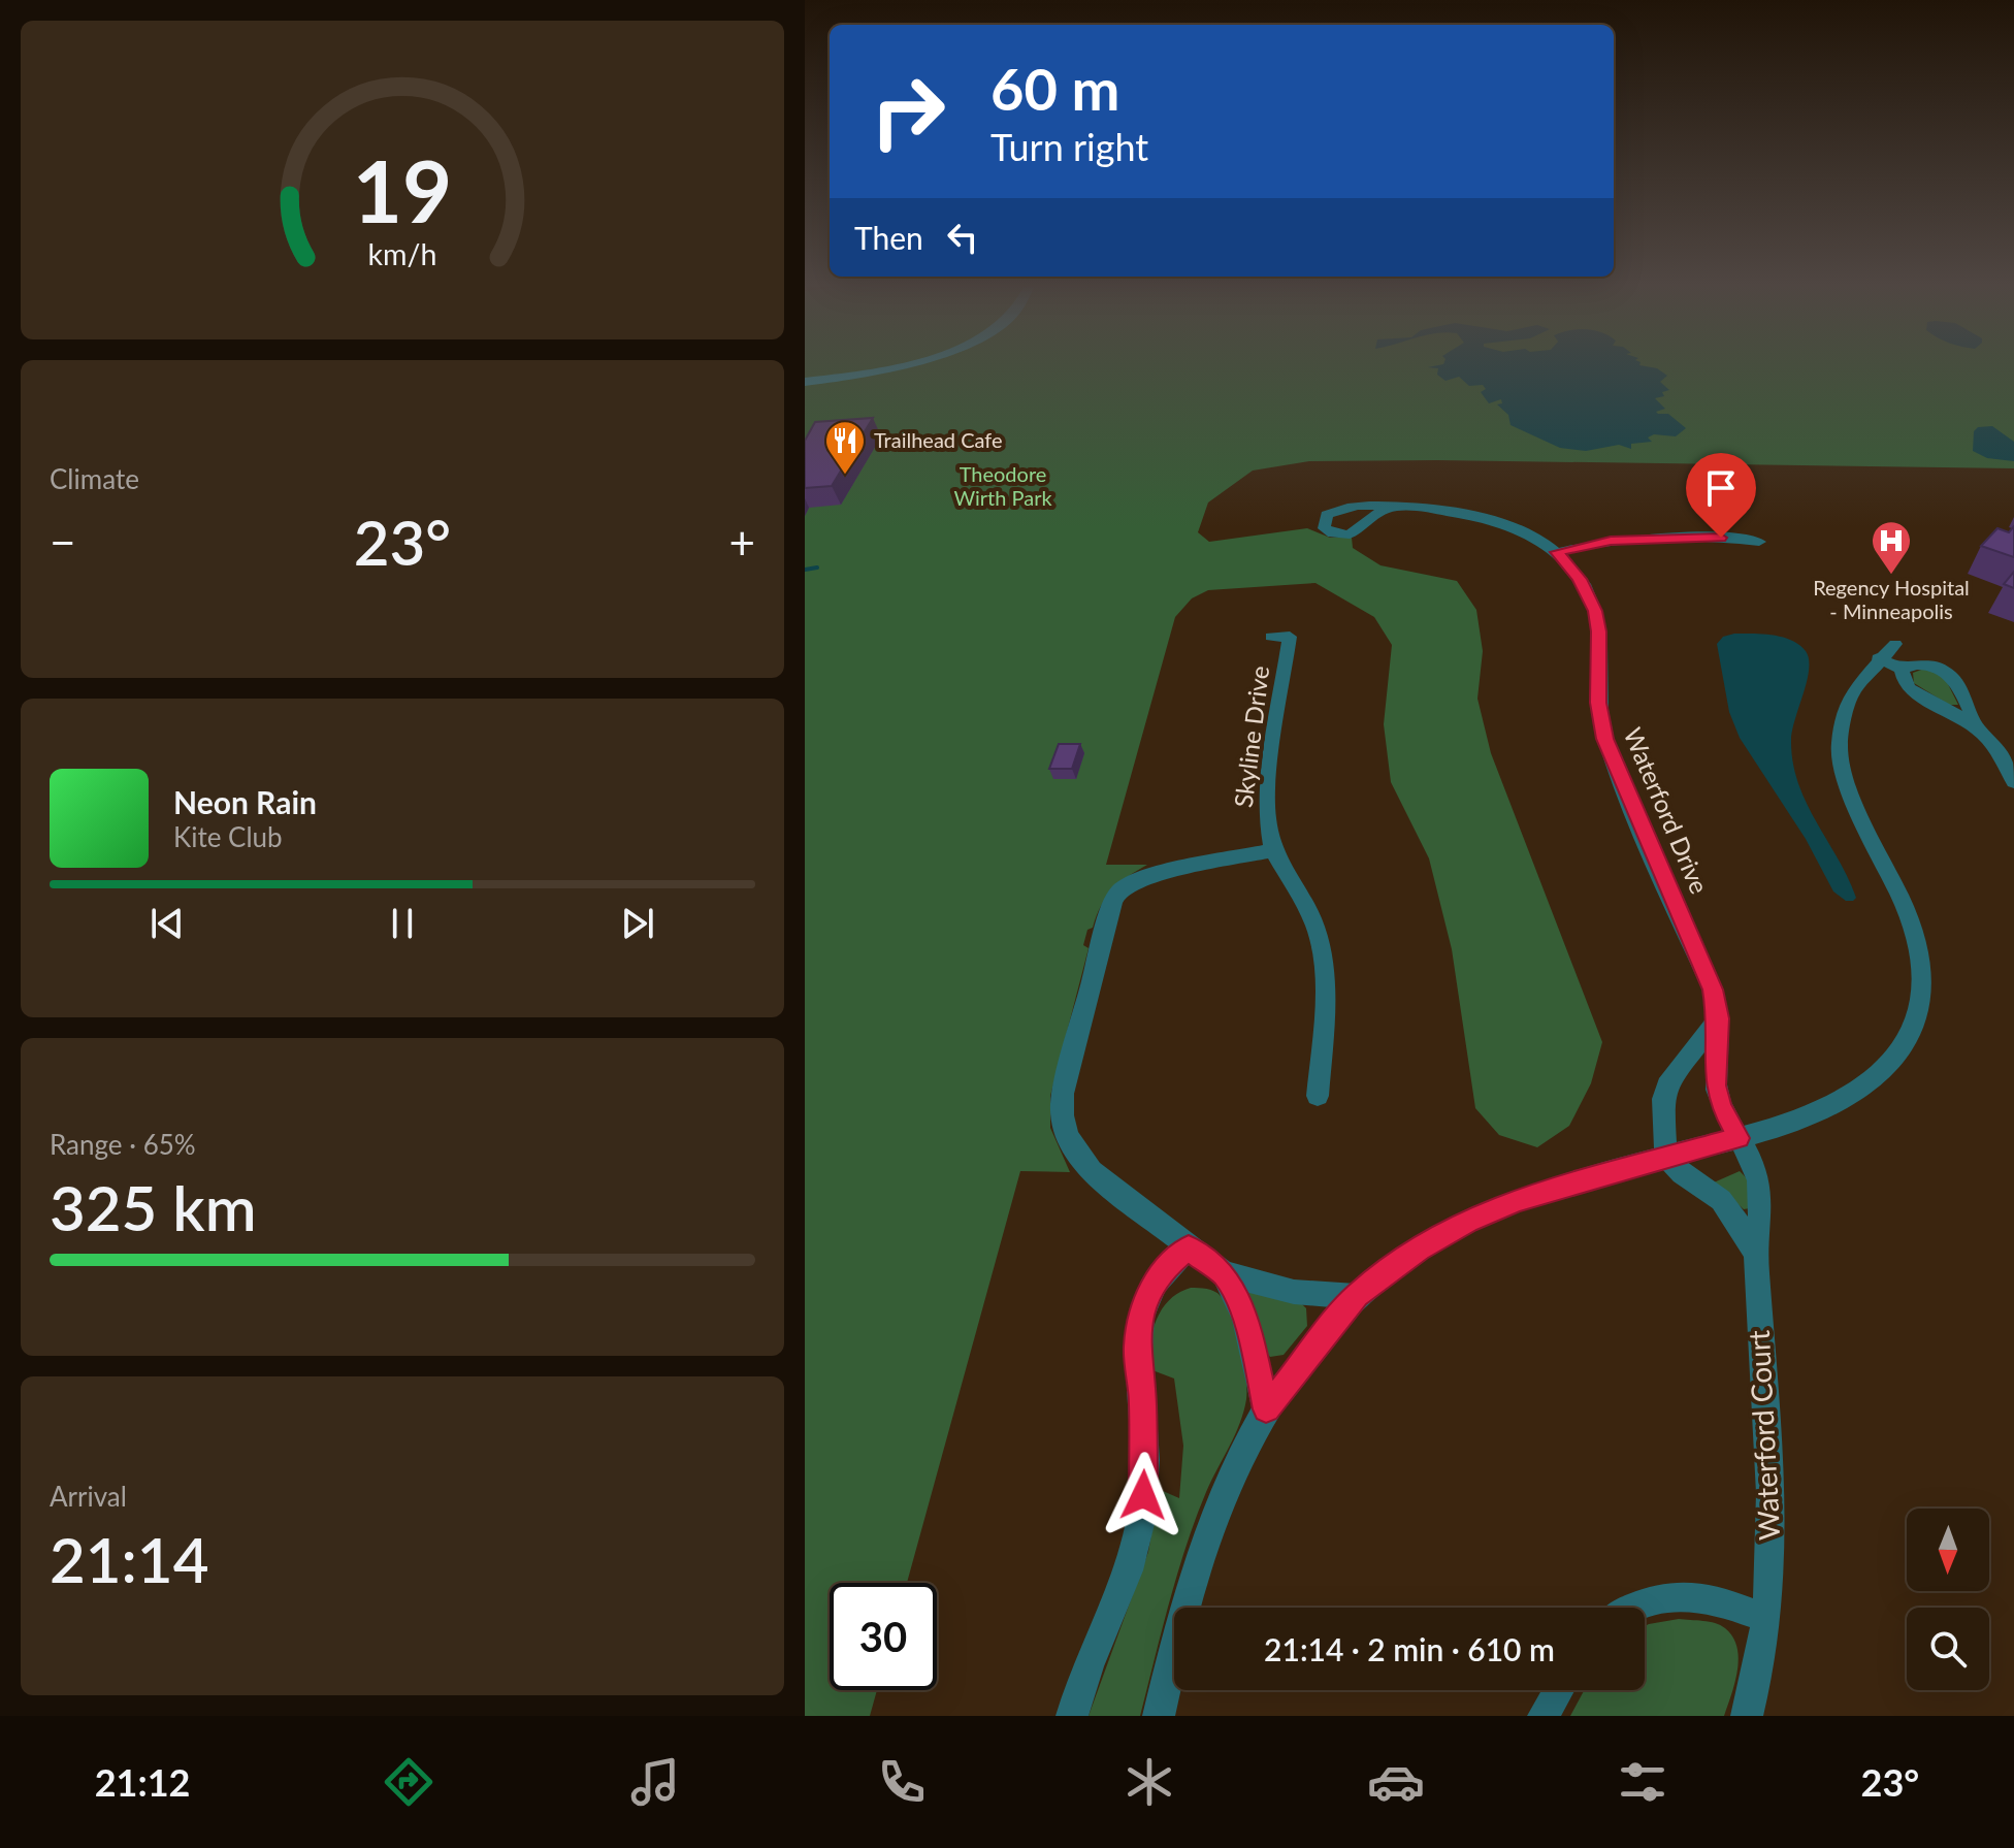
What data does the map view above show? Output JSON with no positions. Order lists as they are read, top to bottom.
{
  "streets": {
    "street": ["Skyline Drive", "Waterford Drive", "Waterford Court"]
  },
  "crossings": [
    ["Waterford Drive", "Waterford Court"]
  ],
  "parks": ["Theodore Wirth Park"],
  "places": {
    "restaurant": ["Trailhead Cafe"],
    "hospital": ["Regency Hospital - Minneapolis"]
  },
  "north": "bottom",
  "page": {
    "turn": ["60 m", "Turn right"],
    "then": "Then",
    "tile": [
      "Climate",
      ["Range · 65%", "325 km"],
      ["Arrival", "21:14"]
    ],
    "heat": ["−", "23°", "+"],
    "song": ["Neon Rain", "Kite Club"],
    "limit": "30",
    "trip": "21:14 · 2 min · 610 m",
    "tabs": ["21:12", "23°"],
    "gauge": ["19", "km/h"]
  }
}
